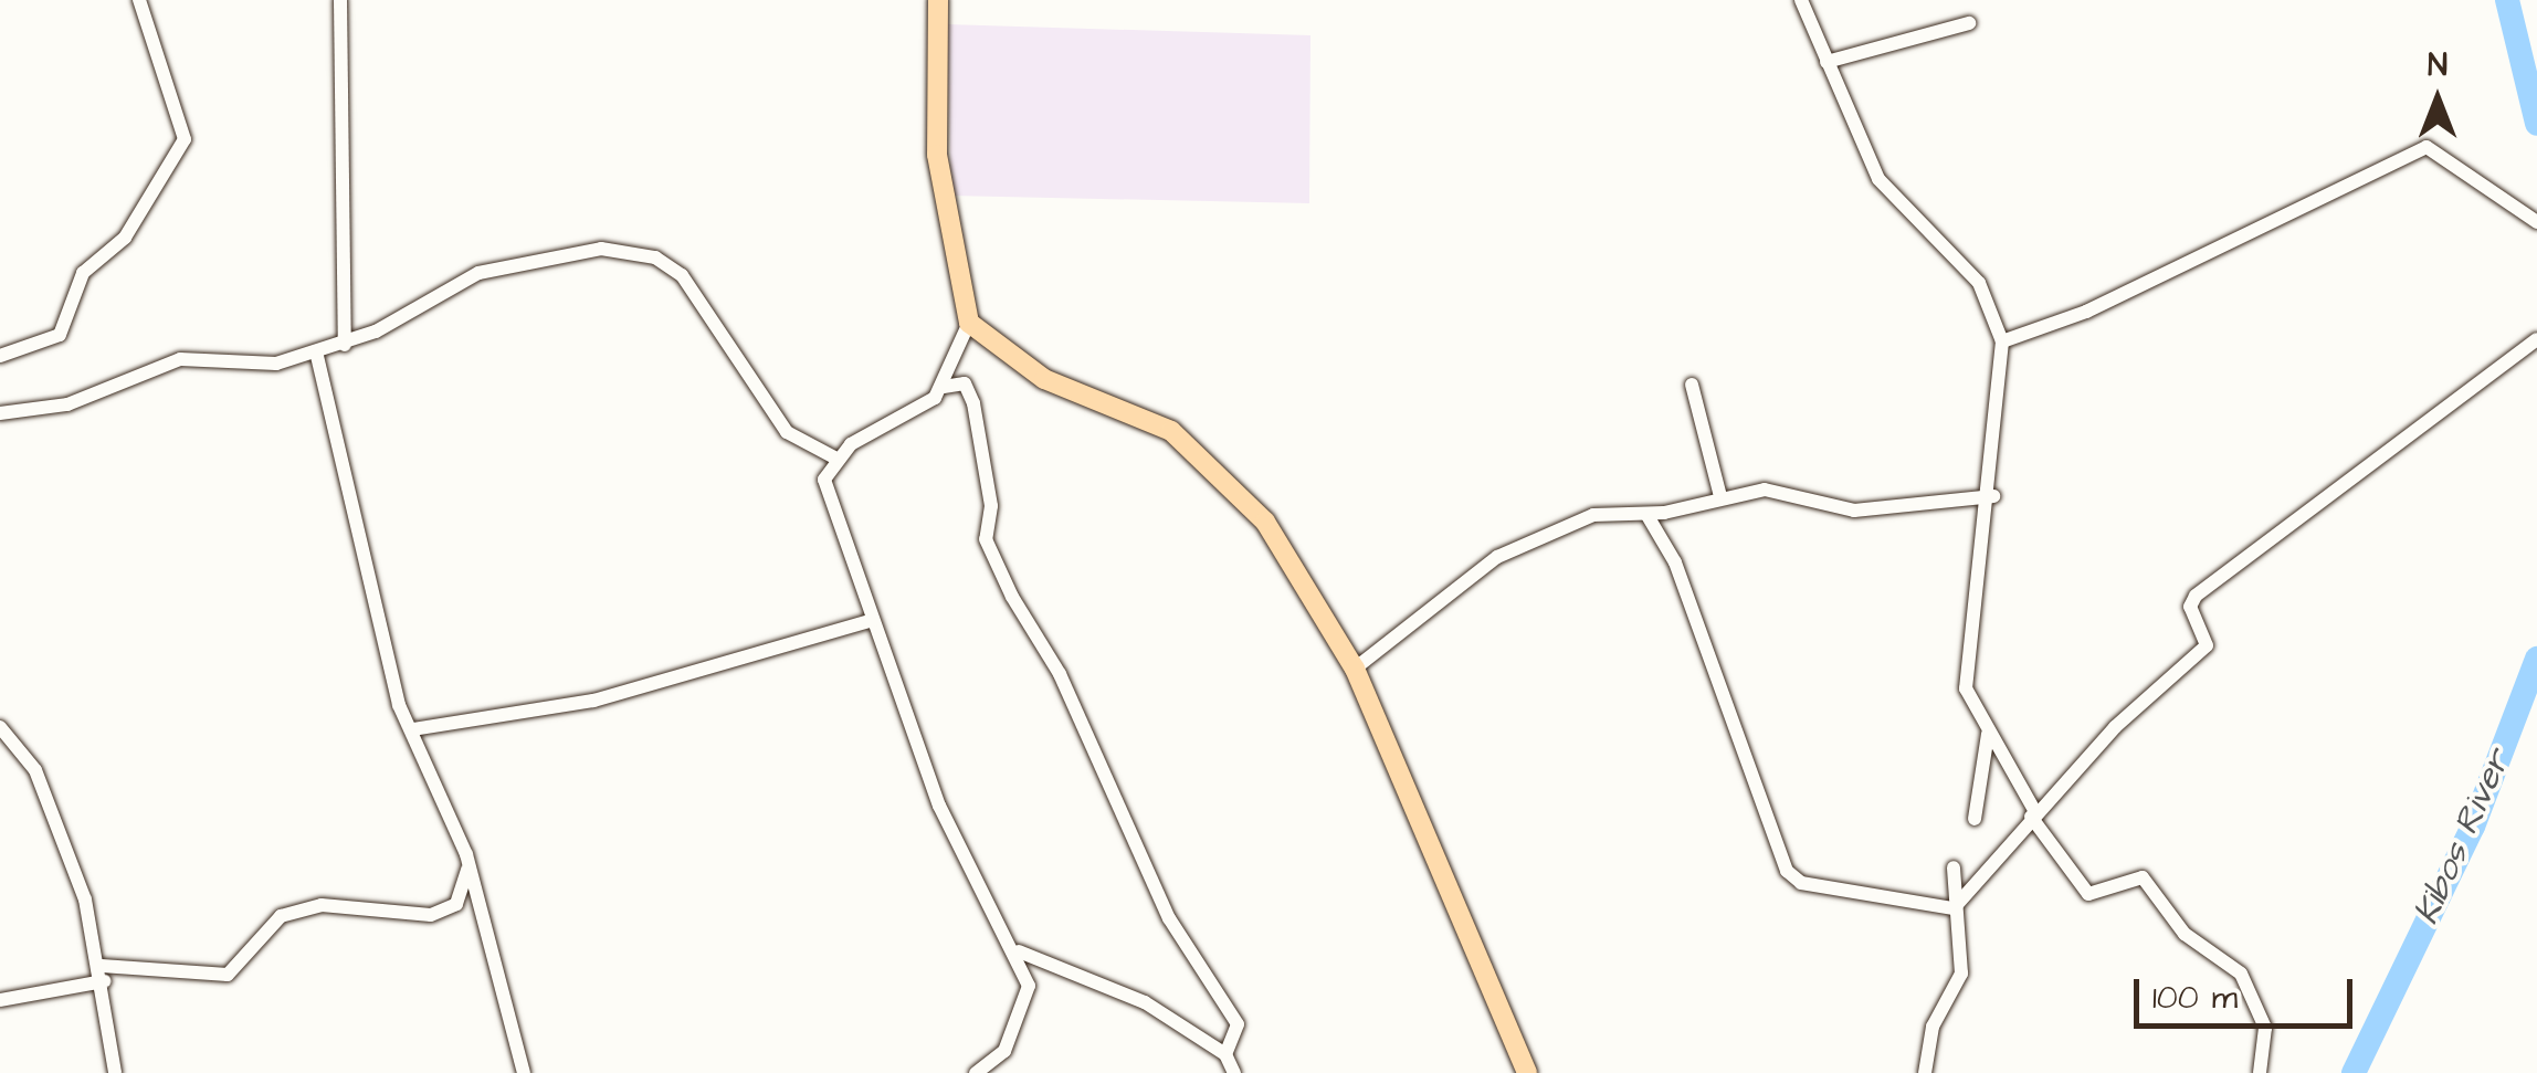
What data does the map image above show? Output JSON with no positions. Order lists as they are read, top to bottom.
{
  "water": ["Kibos River"],
  "scale_bar": "100 m",
  "north": "top"
}
